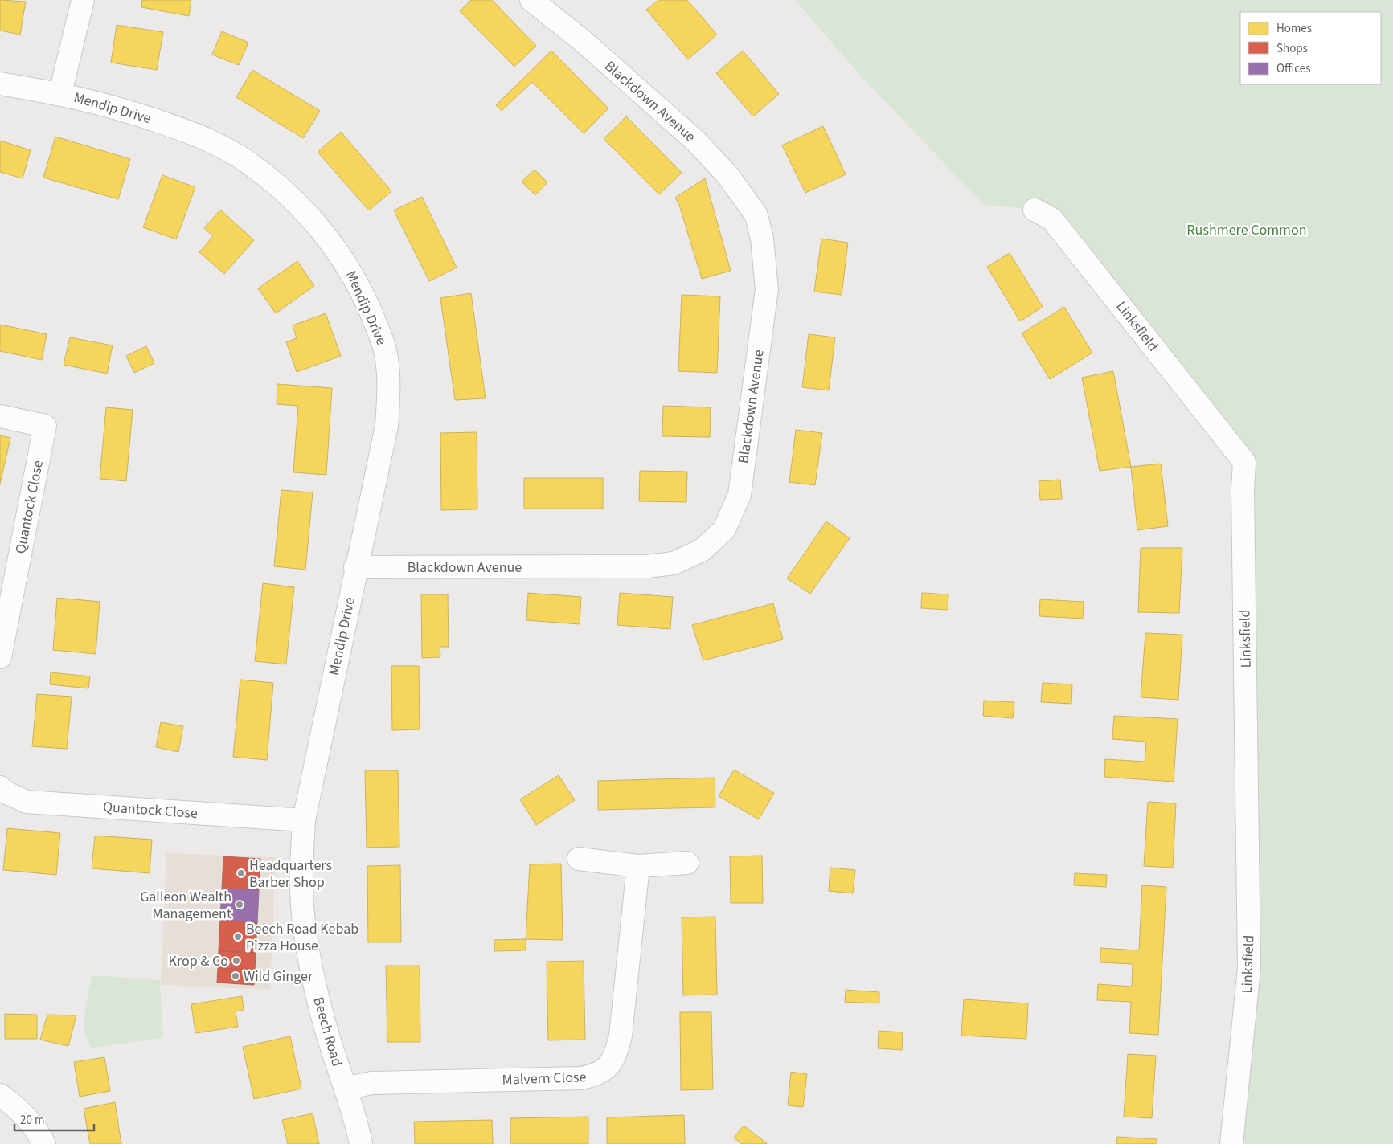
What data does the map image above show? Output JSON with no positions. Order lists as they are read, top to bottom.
{
  "streets": {
    "street": [
      "Blackdown Avenue",
      "Mendip Drive",
      "Linksfield",
      "Quantock Close",
      "Beech Road",
      "Malvern Close"
    ]
  },
  "crossings": [
    ["Blackdown Avenue", "Mendip Drive"],
    ["Mendip Drive", "Quantock Close"],
    ["Mendip Drive", "Beech Road"],
    ["Quantock Close", "Beech Road"],
    ["Beech Road", "Malvern Close"]
  ],
  "parks": ["Rushmere Common"],
  "places": [
    "Headquarters Barber Shop",
    "Galleon Wealth Management",
    "Beech Road Kebab Pizza House",
    "Krop & Co",
    "Wild Ginger"
  ],
  "legend": ["Homes", "Shops", "Offices"],
  "scale_bar": "20 m"
}
